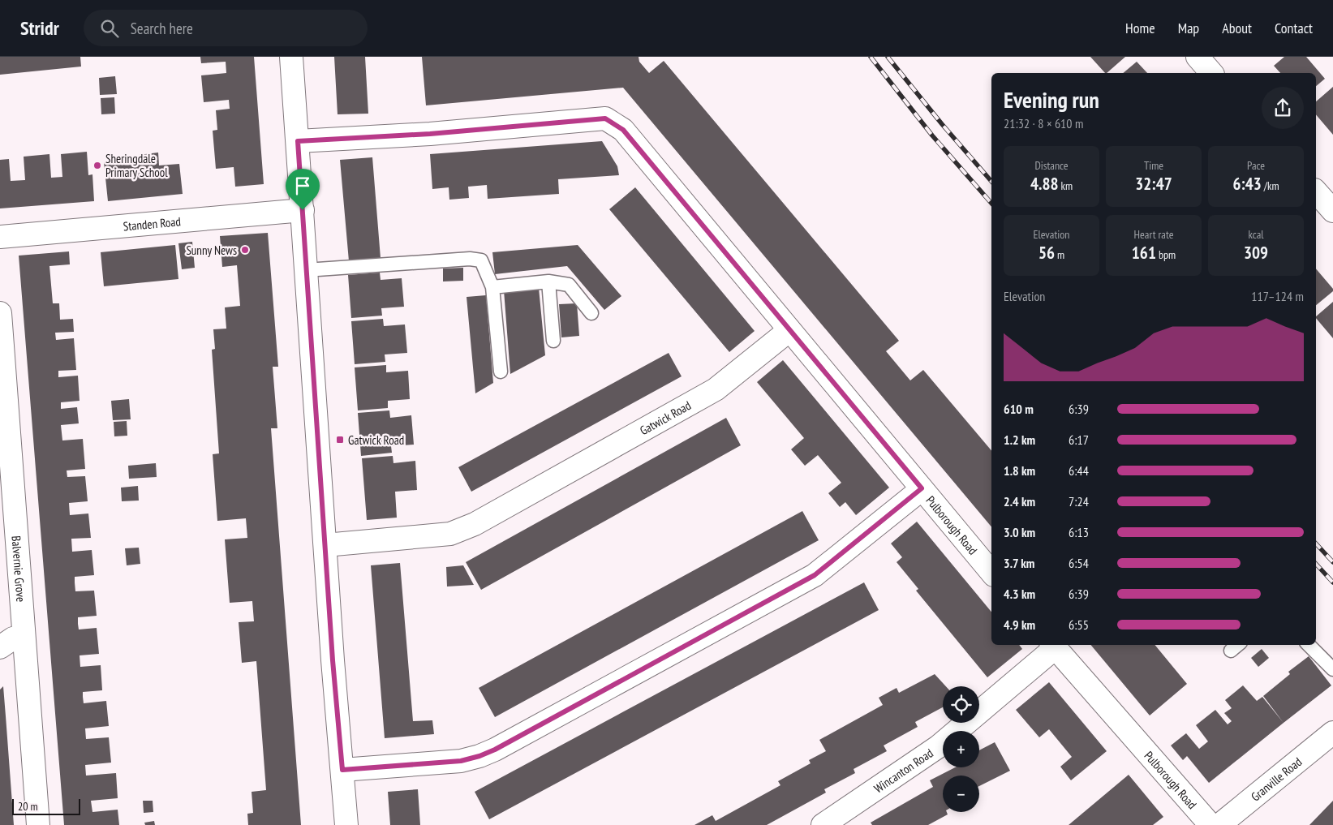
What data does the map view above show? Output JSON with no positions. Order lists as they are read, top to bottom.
{
  "streets": {
    "street": [
      "Standen Road",
      "Gatwick Road",
      "Pulborough Road",
      "Balvernie Grove",
      "Wincanton Road",
      "Granville Road"
    ]
  },
  "crossings": [
    ["Gatwick Road", "Pulborough Road"],
    ["Pulborough Road", "Wincanton Road"]
  ],
  "places": {
    "other": ["Sheringdale Primary School", "Sunny News"],
    "transit": ["Gatwick Road"]
  },
  "scale_bar": "20 m",
  "page": {
    "header": "Stridr",
    "search": "Search here",
    "nav": [
      "Home",
      "Map",
      "About",
      "Contact"
    ],
    "heading": ["Evening run", "21:32 · 8 × 610 m"],
    "stats": [
      ["Distance", "4.88 km"],
      ["Time", "32:47"],
      ["Pace", "6:43 /km"],
      ["Elevation", "56 m"],
      ["Heart rate", "161 bpm"],
      ["kcal", "309"]
    ],
    "chart": ["Elevation", "117–124 m"],
    "list": [
      {
        "name": "610 m",
        "note": "6:39"
      },
      {
        "name": "1.2 km",
        "note": "6:17"
      },
      {
        "name": "1.8 km",
        "note": "6:44"
      },
      {
        "name": "2.4 km",
        "note": "7:24"
      },
      {
        "name": "3.0 km",
        "note": "6:13"
      },
      {
        "name": "3.7 km",
        "note": "6:54"
      },
      {
        "name": "4.3 km",
        "note": "6:39"
      },
      {
        "name": "4.9 km",
        "note": "6:55"
      }
    ],
    "map_buttons": ["+", "−"],
    "scale": "20 m"
  }
}
